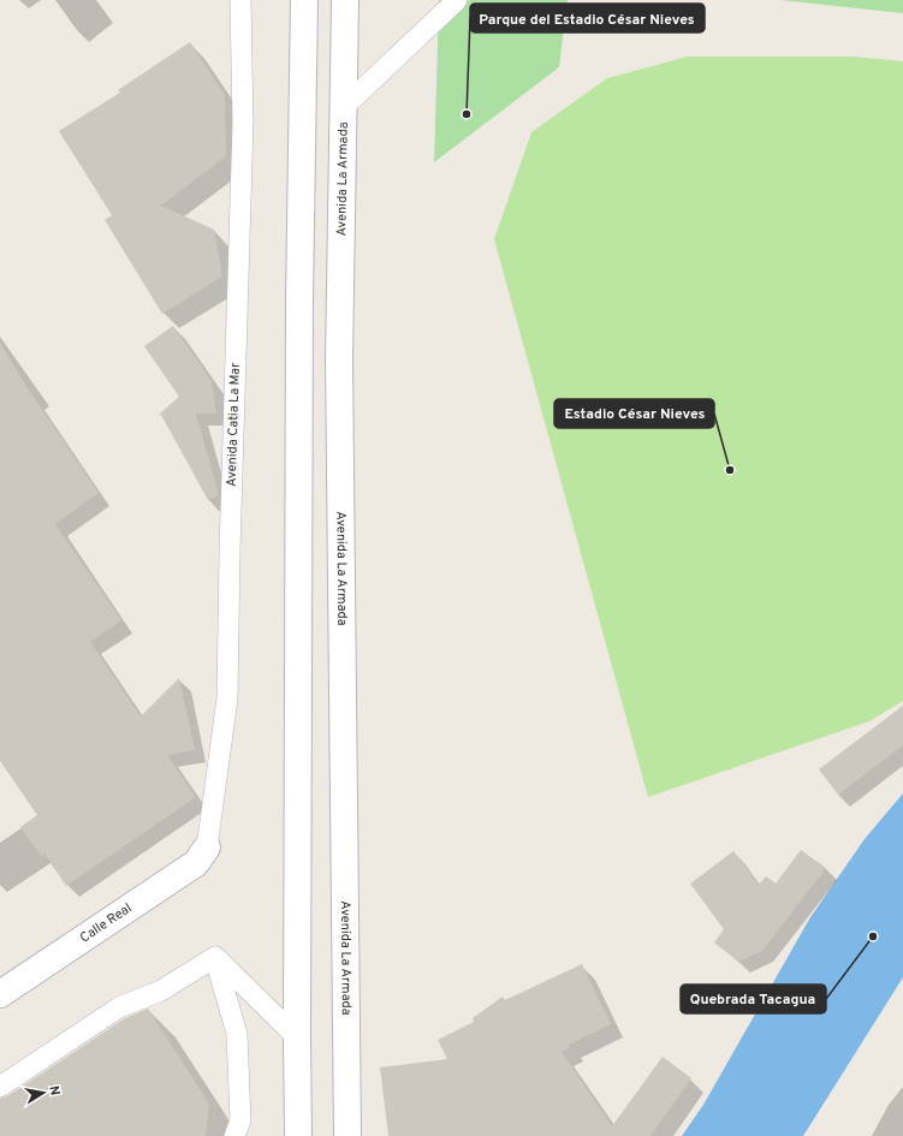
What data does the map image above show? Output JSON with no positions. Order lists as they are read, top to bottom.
{
  "streets": {
    "main road": ["Avenida La Armada", "Calle Real"],
    "lane": ["Avenida Catia La Mar"]
  },
  "crossings": [
    ["Avenida Catia La Mar", "Calle Real"]
  ],
  "places": ["Parque del Estadio César Nieves", "Estadio César Nieves", "Quebrada Tacagua"],
  "north": "right"
}
